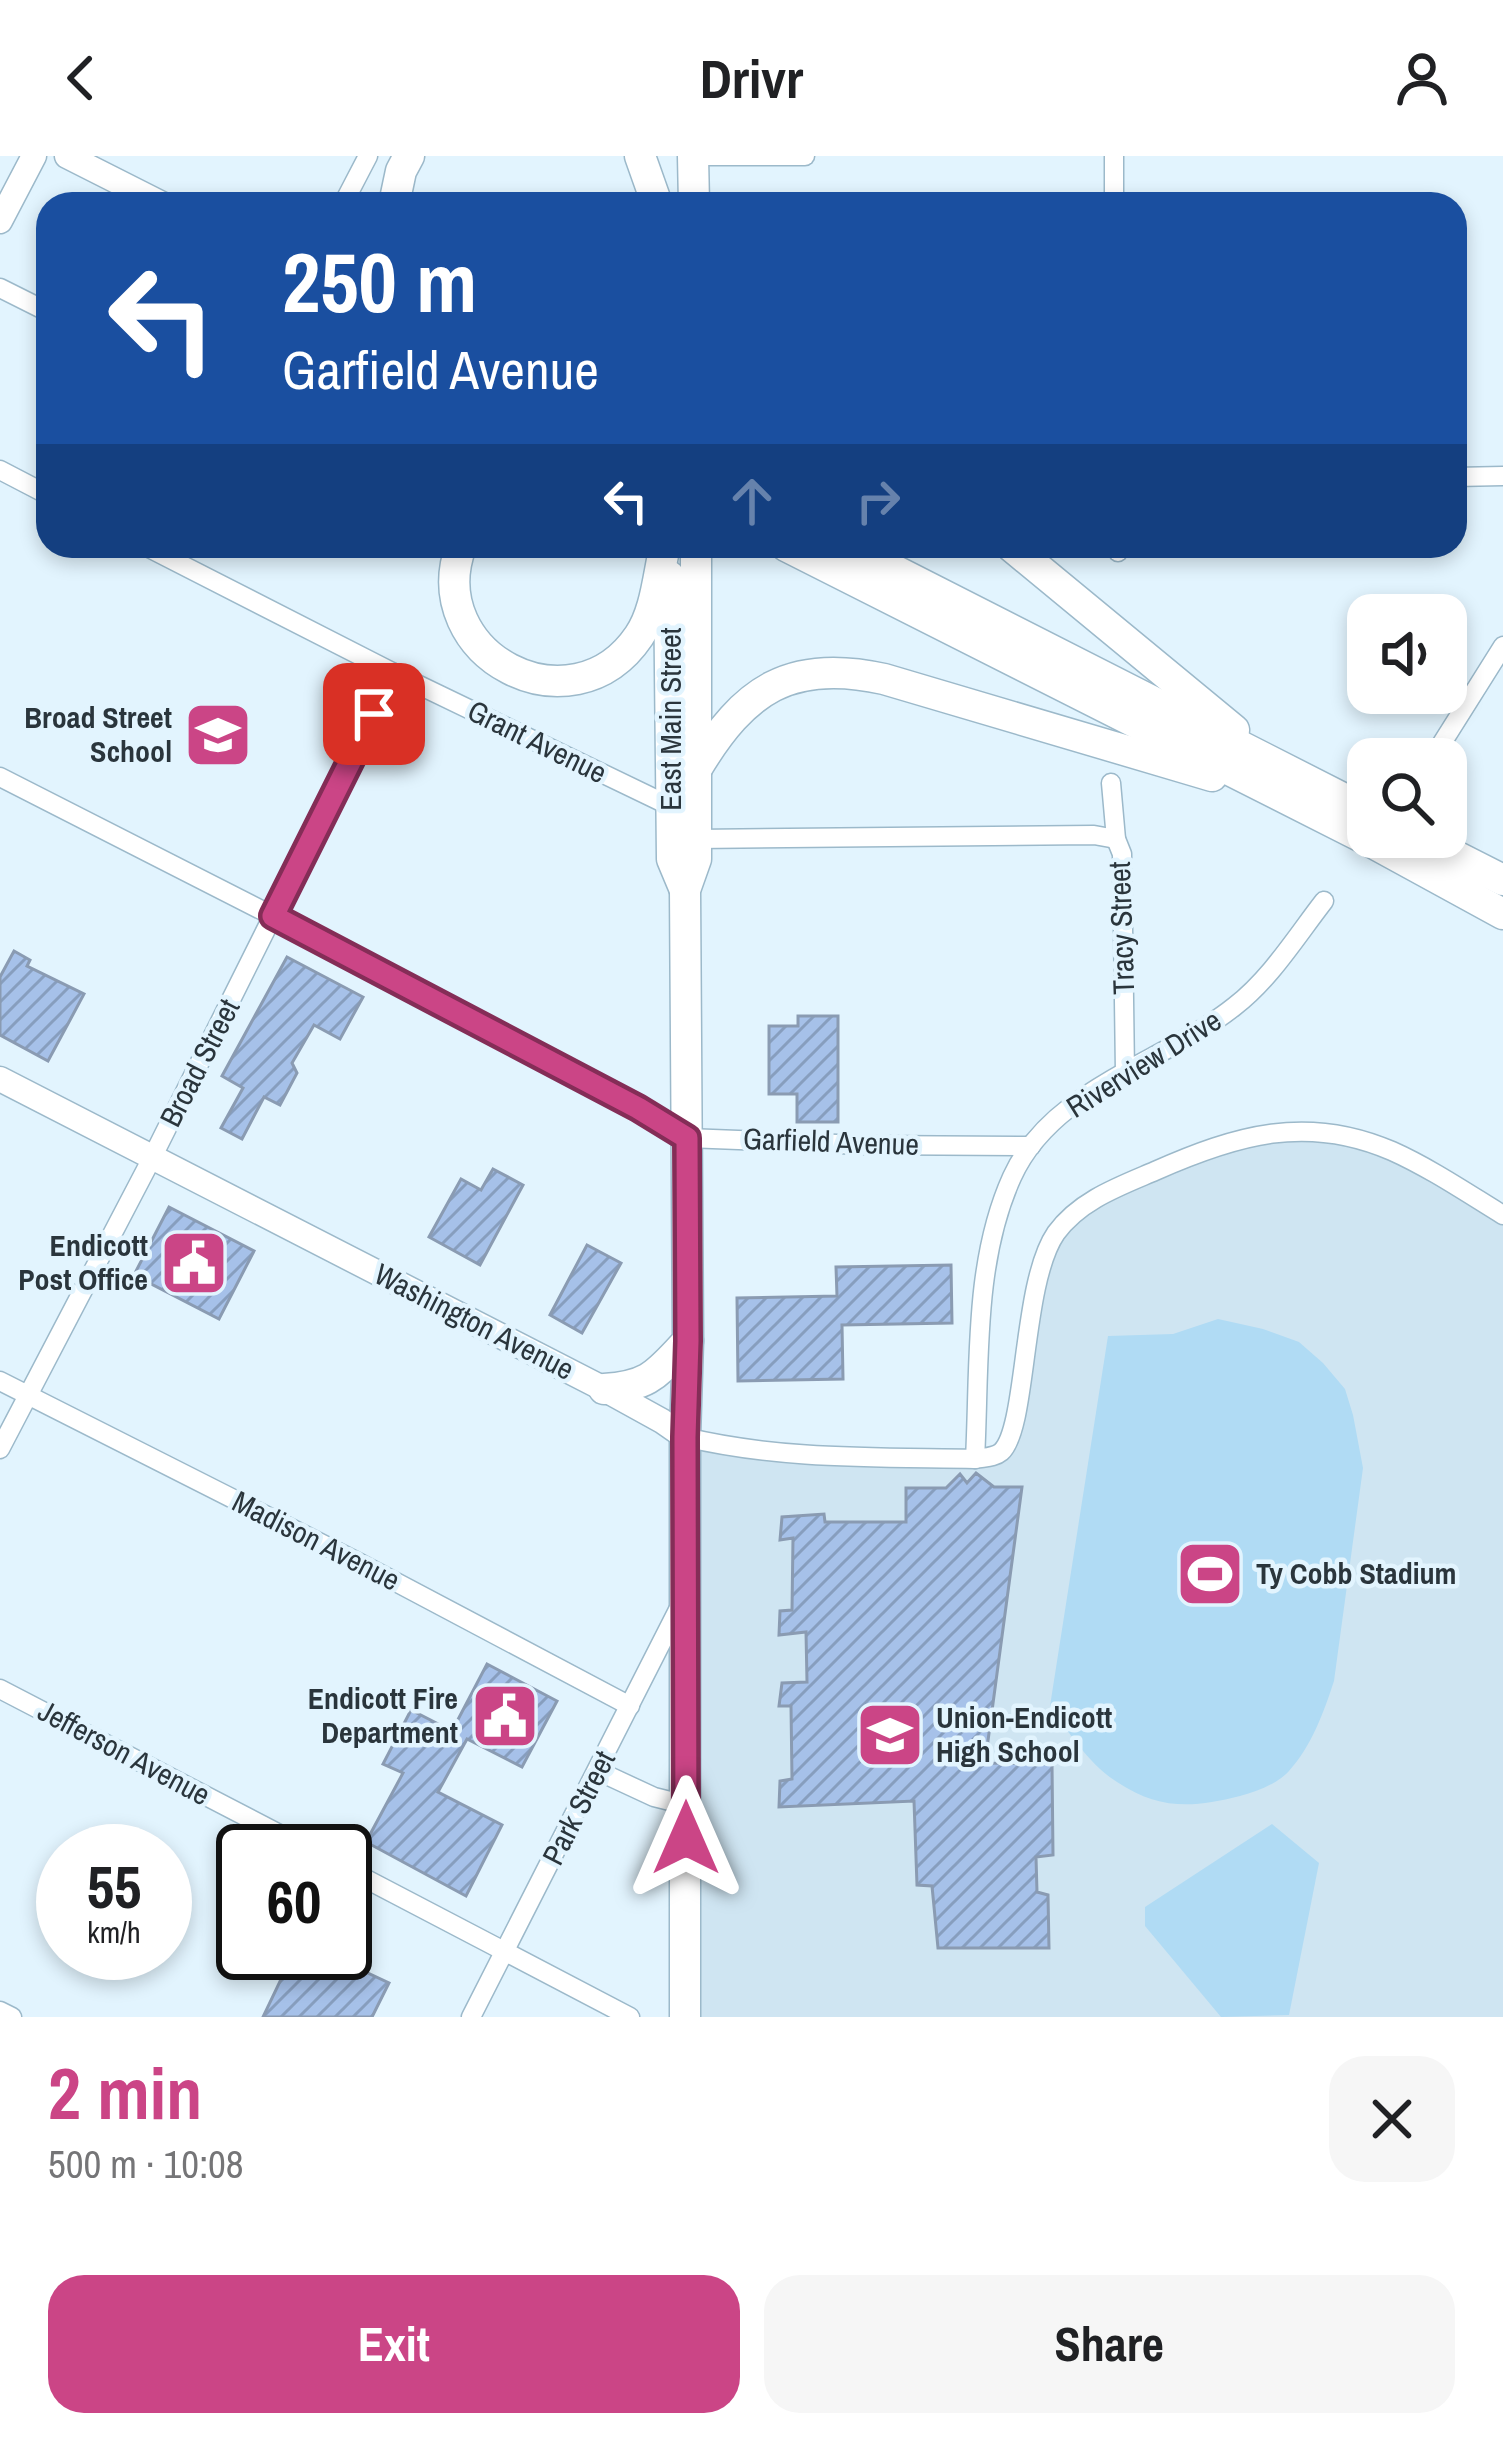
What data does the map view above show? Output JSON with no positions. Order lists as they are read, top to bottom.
{
  "streets": {
    "main road": ["East Main Street"],
    "street": [
      "Grant Avenue",
      "Tracy Street",
      "Broad Street",
      "Riverview Drive",
      "Garfield Avenue",
      "Washington Avenue",
      "Madison Avenue",
      "Jefferson Avenue",
      "Park Street"
    ]
  },
  "crossings": [
    ["East Main Street", "Grant Avenue"],
    ["East Main Street", "Garfield Avenue"],
    ["East Main Street", "Washington Avenue"],
    ["East Main Street", "Park Street"],
    ["Grant Avenue", "Broad Street"],
    ["Tracy Street", "Riverview Drive"],
    ["Broad Street", "Garfield Avenue"],
    ["Broad Street", "Washington Avenue"],
    ["Broad Street", "Madison Avenue"],
    ["Riverview Drive", "Garfield Avenue"],
    ["Riverview Drive", "Washington Avenue"],
    ["Madison Avenue", "Park Street"]
  ],
  "places": {
    "school or university": ["Broad Street School", "Union-Endicott High School"],
    "public building": ["Endicott Post Office", "Endicott Fire Department"],
    "sports": ["Ty Cobb Stadium"]
  },
  "page": {
    "header": "Drivr",
    "turn": ["250 m", "Garfield Avenue"],
    "speed": "55 km/h",
    "limit": "60",
    "heading": ["2 min", "500 m · 10:08"],
    "buttons": ["Exit", "Share"]
  }
}
